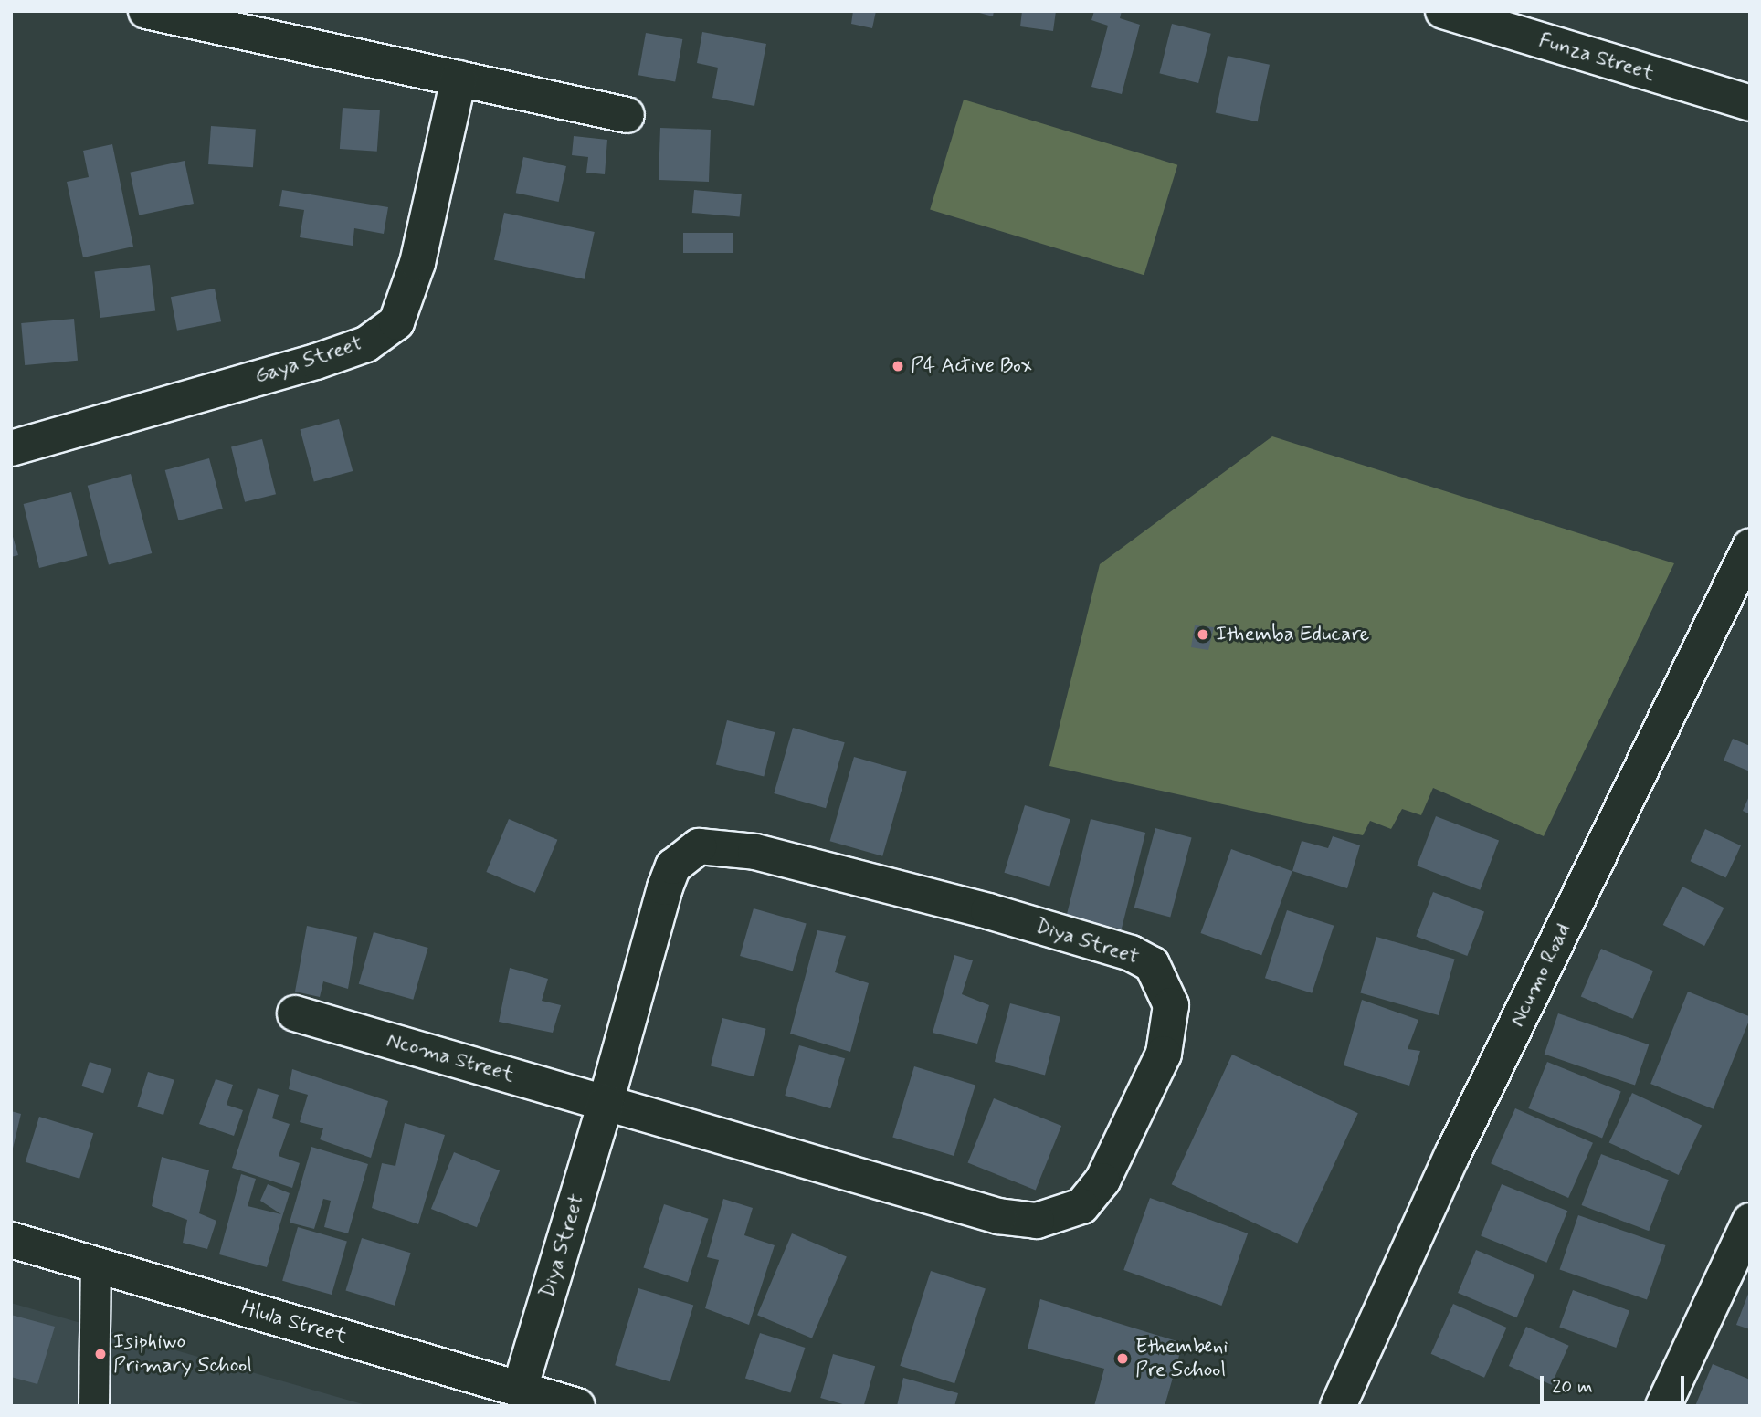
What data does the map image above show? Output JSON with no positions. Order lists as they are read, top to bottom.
{
  "streets": {
    "street": [
      "Funza Street",
      "Gaya Street",
      "Diya Street",
      "Ncumo Road",
      "Ncoma Street",
      "Hlula Street"
    ]
  },
  "crossings": [
    ["Diya Street", "Ncoma Street"],
    ["Diya Street", "Hlula Street"]
  ],
  "places": [
    "P4 Active Box",
    "Ithemba Educare",
    "Isiphiwo Primary School",
    "Ethembeni Pre School"
  ],
  "scale_bar": "20 m"
}
